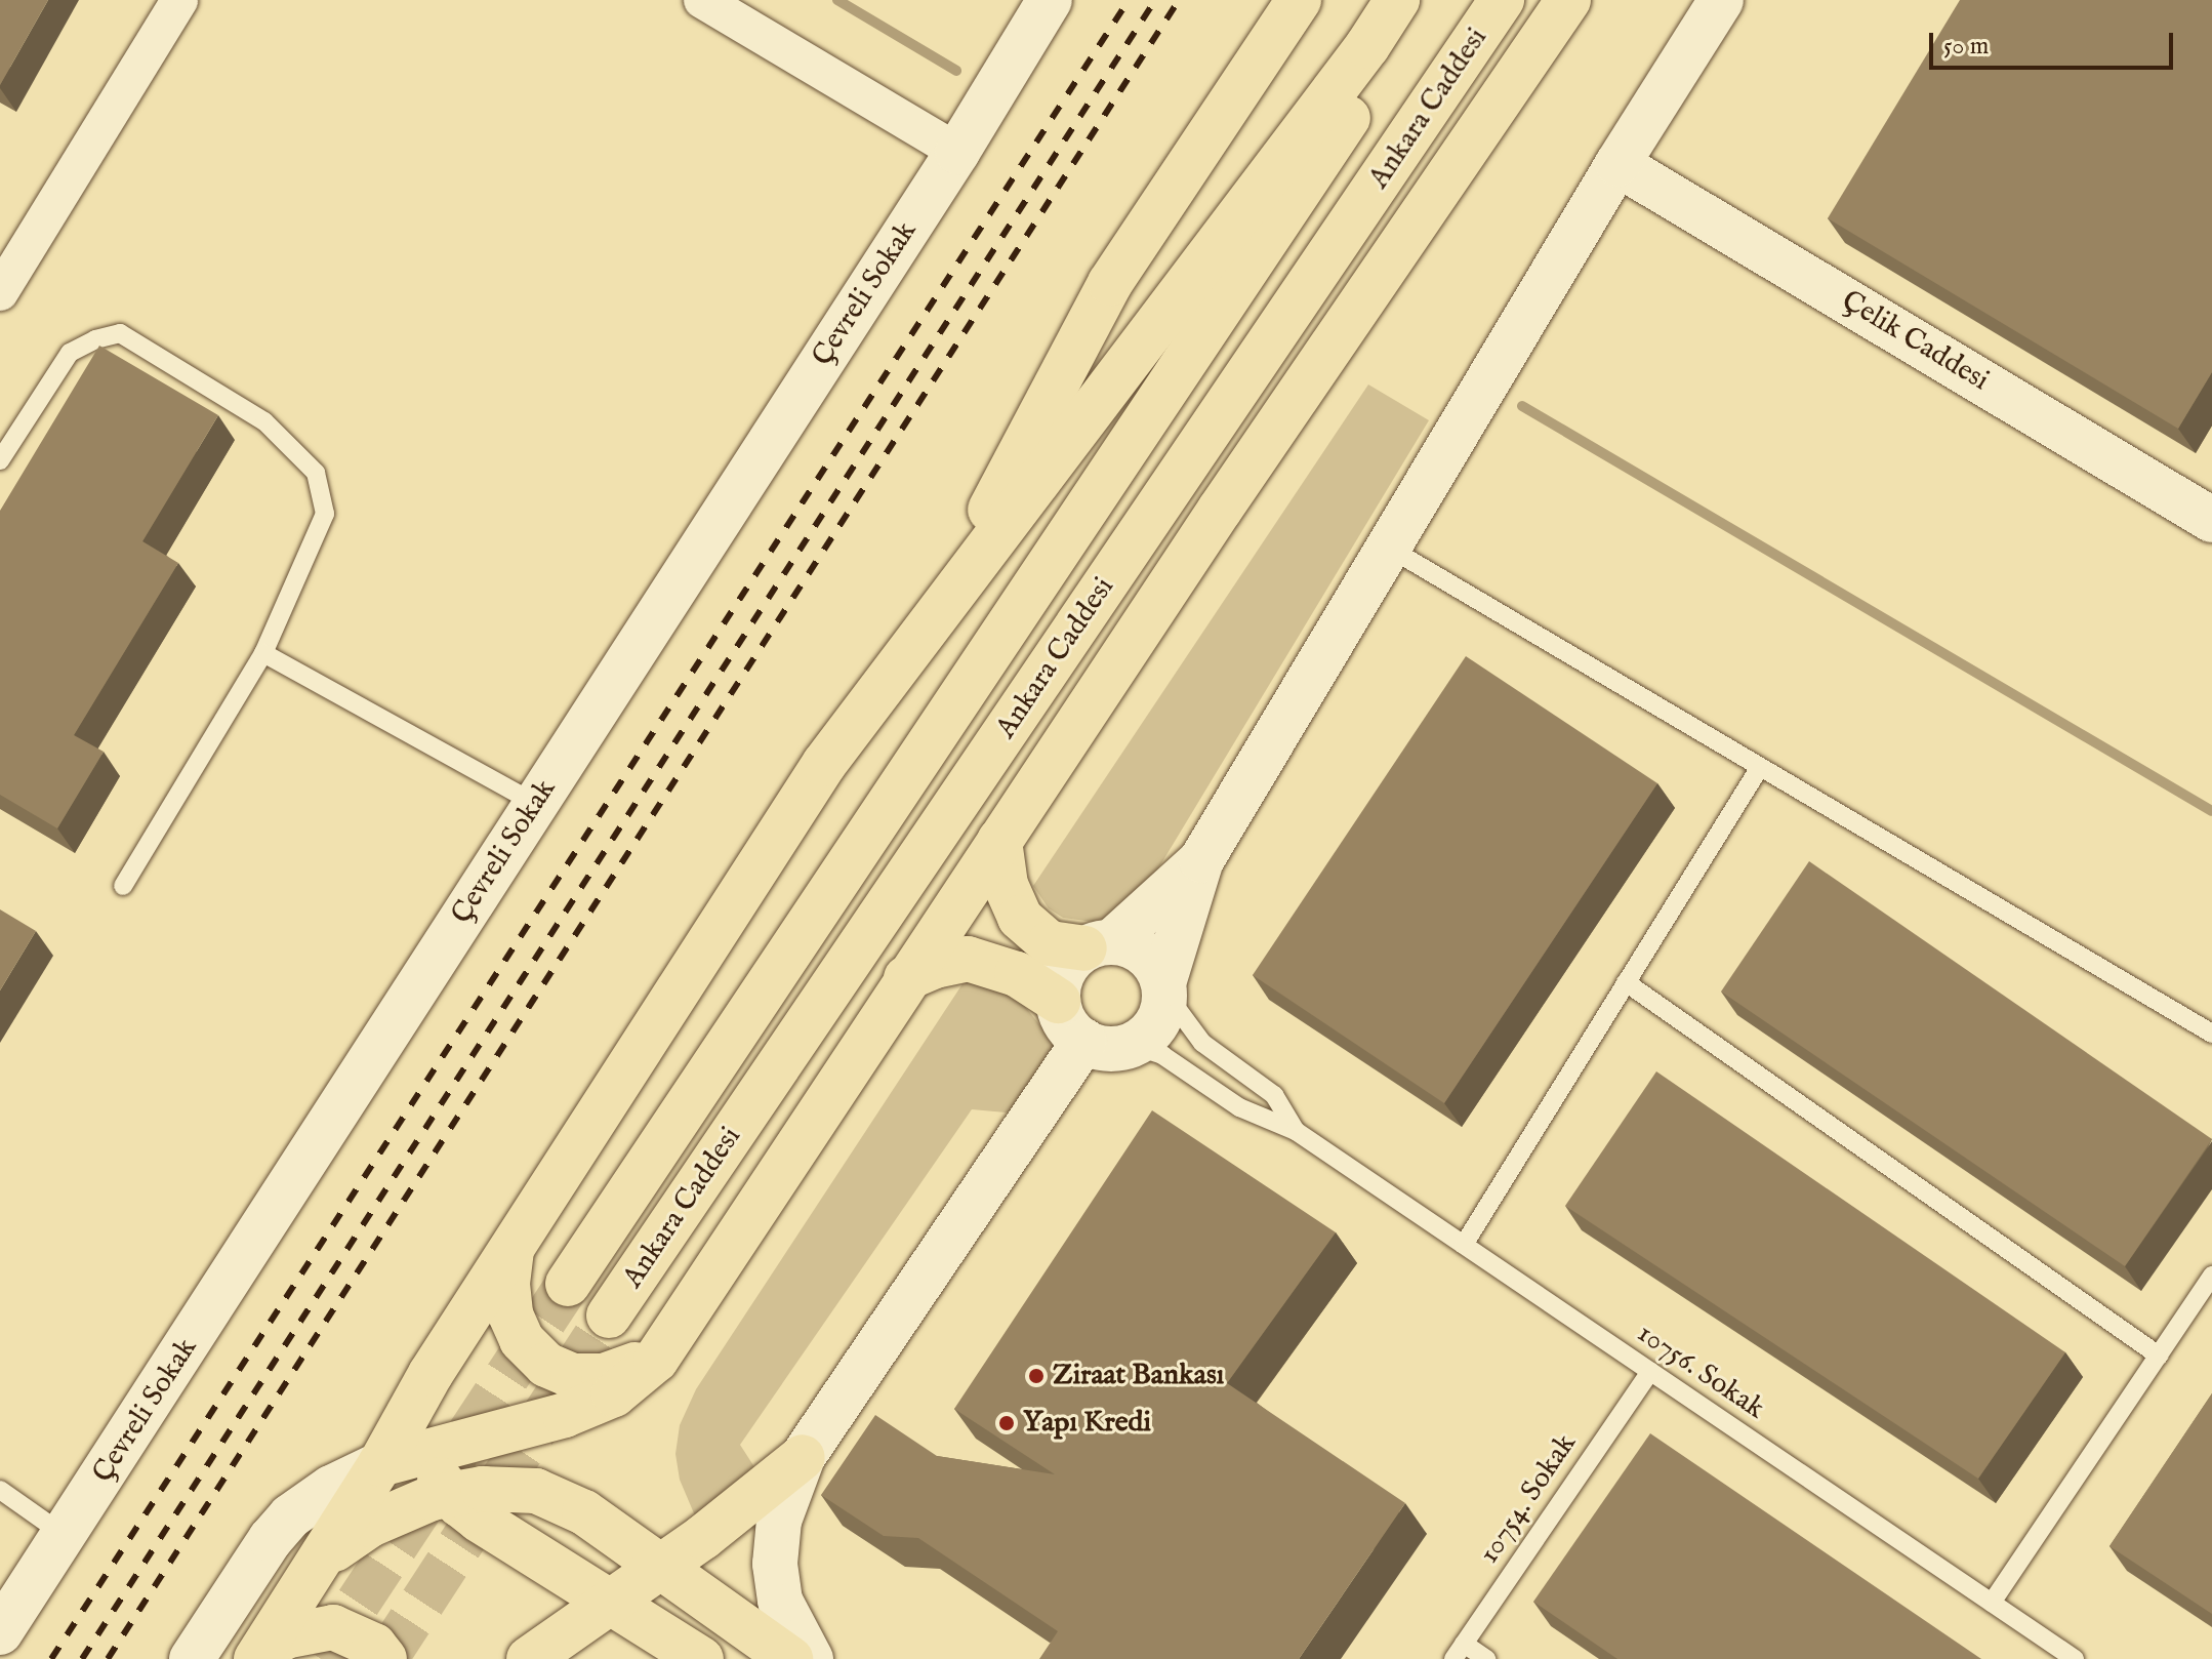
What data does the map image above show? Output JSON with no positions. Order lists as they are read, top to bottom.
{
  "streets": {
    "highway": ["Ankara Caddesi"],
    "street": ["Çevreli Sokak", "Çelik Caddesi"],
    "lane": ["10756. Sokak", "10754. Sokak"]
  },
  "crossings": [
    ["10756. Sokak", "10754. Sokak"]
  ],
  "places": ["Ziraat Bankası", "Yapı Kredi"],
  "scale_bar": "50 m"
}
